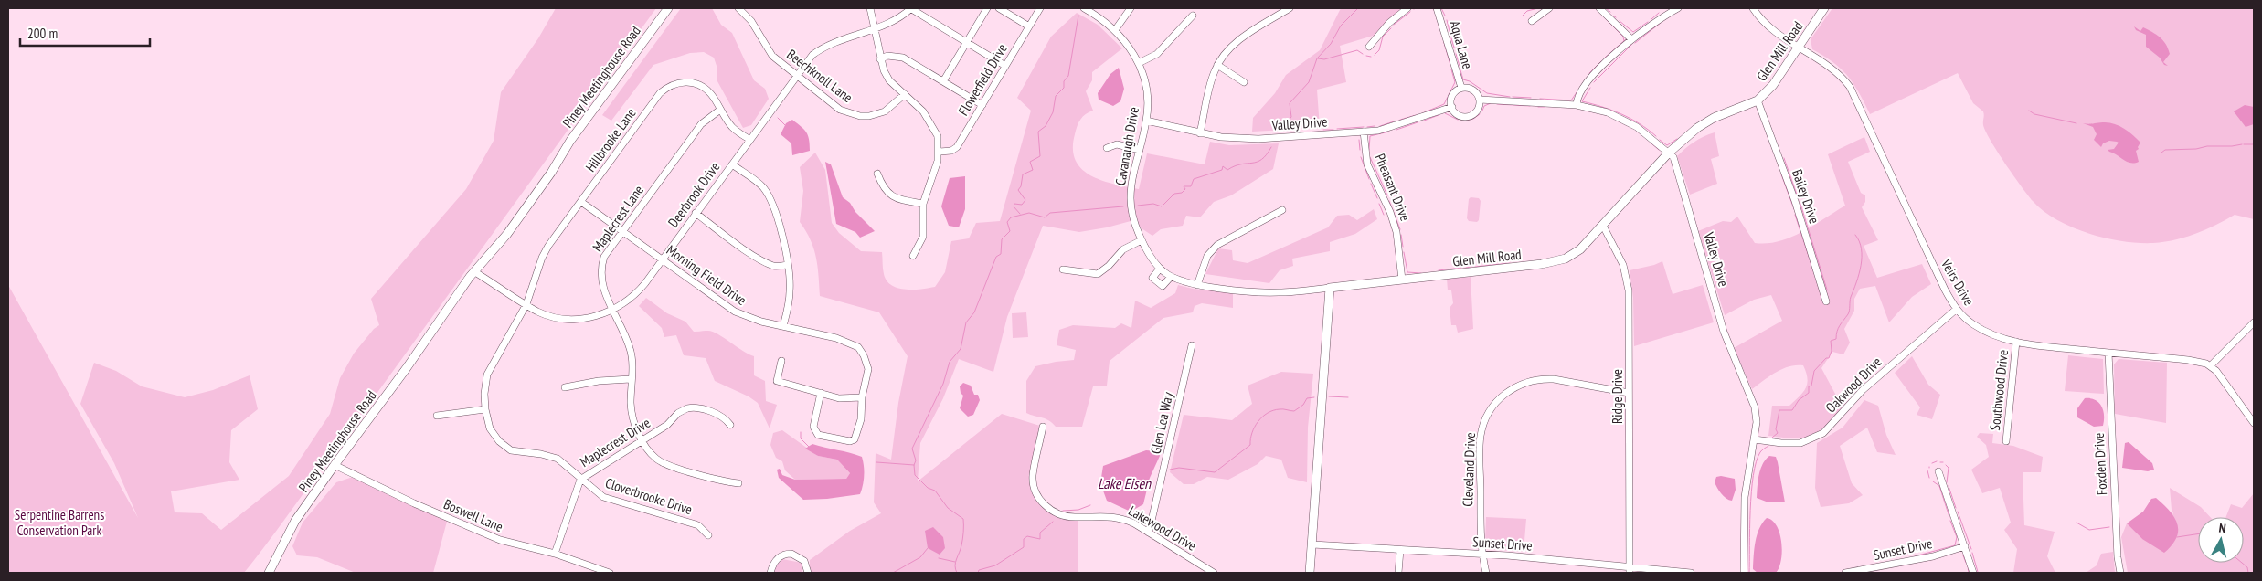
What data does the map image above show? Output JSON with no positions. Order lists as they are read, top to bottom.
{
  "streets": {
    "main road": ["Glen Mill Road", "Piney Meetinghouse Road"],
    "street": [
      "Aqua Lane",
      "Beechknoll Lane",
      "Flowerfield Drive",
      "Valley Drive",
      "Hillbrooke Lane",
      "Cavanaugh Drive",
      "Pheasant Drive",
      "Deerbrook Drive",
      "Bailey Drive",
      "Maplecrest Lane",
      "Morning Field Drive",
      "Veirs Drive",
      "Oakwood Drive",
      "Southwood Drive",
      "Ridge Drive",
      "Glen Lea Way",
      "Maplecrest Drive",
      "Foxden Drive",
      "Cleveland Drive",
      "Cloverbrooke Drive",
      "Boswell Lane",
      "Lakewood Drive",
      "Sunset Drive"
    ]
  },
  "crossings": [
    ["Aqua Lane", "Valley Drive"],
    ["Glen Mill Road", "Valley Drive"],
    ["Glen Mill Road", "Cavanaugh Drive"],
    ["Glen Mill Road", "Pheasant Drive"],
    ["Glen Mill Road", "Bailey Drive"],
    ["Glen Mill Road", "Veirs Drive"],
    ["Glen Mill Road", "Ridge Drive"],
    ["Beechknoll Lane", "Deerbrook Drive"],
    ["Piney Meetinghouse Road", "Deerbrook Drive"],
    ["Piney Meetinghouse Road", "Boswell Lane"],
    ["Valley Drive", "Cavanaugh Drive"],
    ["Valley Drive", "Pheasant Drive"],
    ["Valley Drive", "Oakwood Drive"],
    ["Hillbrooke Lane", "Deerbrook Drive"],
    ["Hillbrooke Lane", "Maplecrest Lane"],
    ["Hillbrooke Lane", "Morning Field Drive"],
    ["Hillbrooke Lane", "Cloverbrooke Drive"],
    ["Deerbrook Drive", "Maplecrest Lane"],
    ["Deerbrook Drive", "Morning Field Drive"],
    ["Deerbrook Drive", "Cloverbrooke Drive"],
    ["Maplecrest Lane", "Morning Field Drive"],
    ["Maplecrest Lane", "Maplecrest Drive"],
    ["Veirs Drive", "Oakwood Drive"],
    ["Veirs Drive", "Southwood Drive"],
    ["Veirs Drive", "Foxden Drive"],
    ["Ridge Drive", "Cleveland Drive"],
    ["Ridge Drive", "Sunset Drive"],
    ["Glen Lea Way", "Lakewood Drive"],
    ["Maplecrest Drive", "Cloverbrooke Drive"],
    ["Maplecrest Drive", "Boswell Lane"],
    ["Cleveland Drive", "Sunset Drive"]
  ],
  "water": ["Lake Eisen"],
  "parks": ["Serpentine Barrens Conservation Park"],
  "scale_bar": "200 m",
  "north": "top"
}
